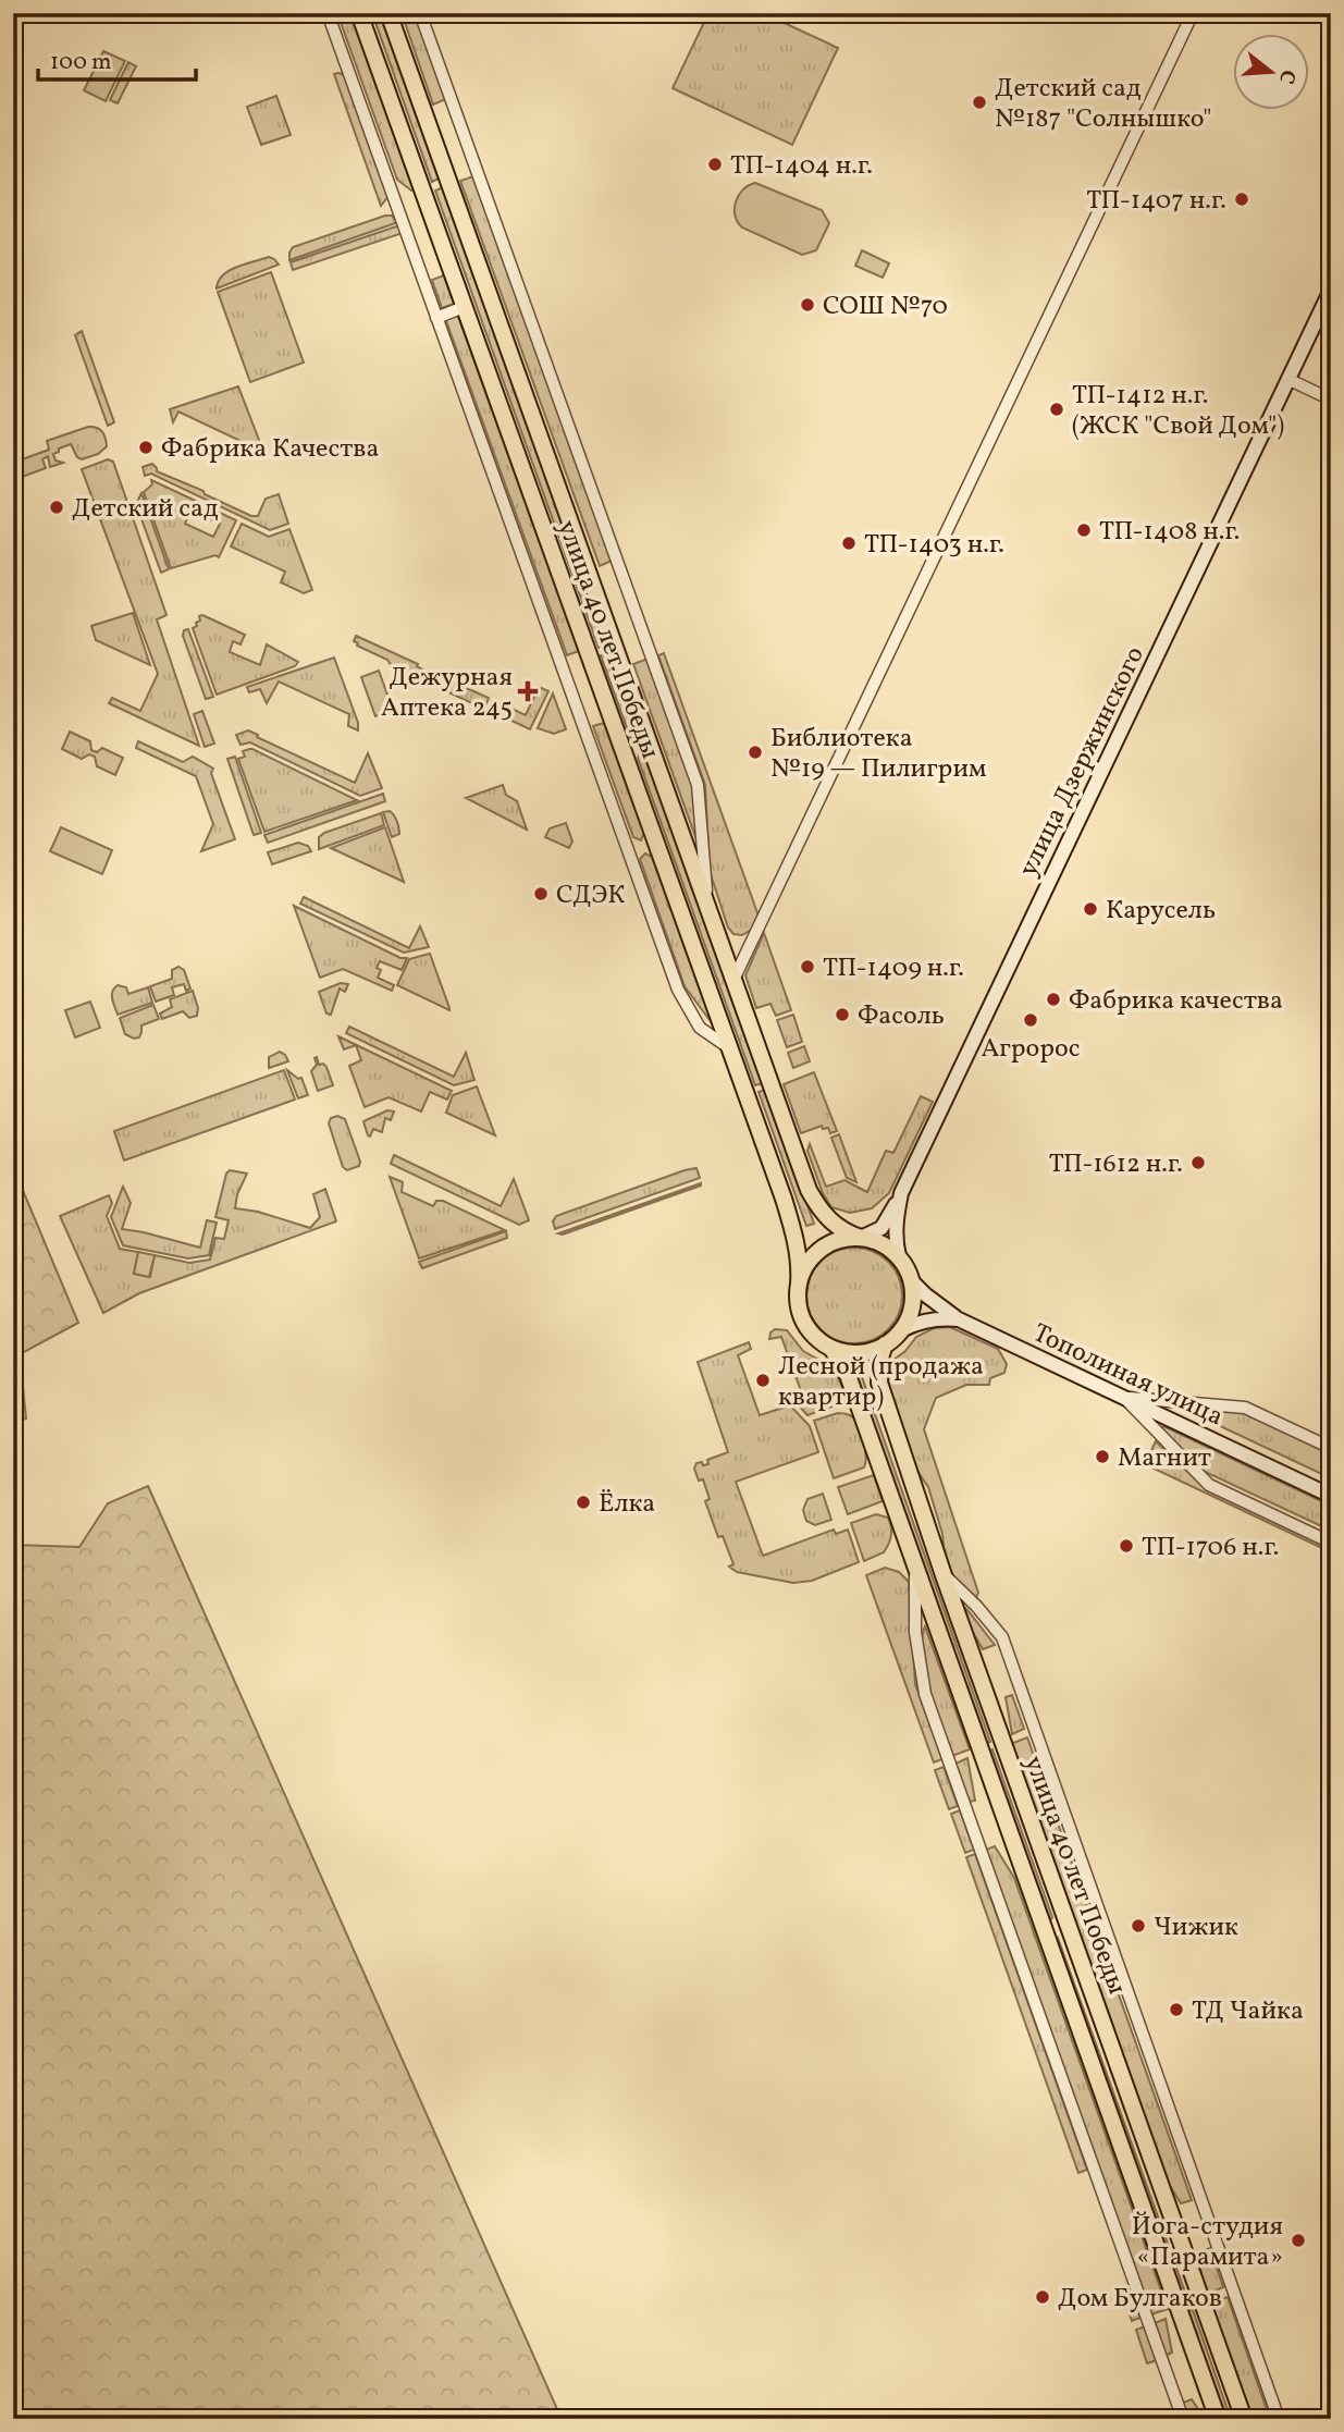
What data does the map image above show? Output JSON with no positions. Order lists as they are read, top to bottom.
{
  "streets": {
    "main road": ["улица 40 лет Победы", "улица Дзержинского", "Тополиная улица"]
  },
  "crossings": [
    ["улица 40 лет Победы", "улица Дзержинского"],
    ["улица 40 лет Победы", "Тополиная улица"],
    ["улица Дзержинского", "Тополиная улица"]
  ],
  "places": {
    "other": [
      "Детский сад №187 \"Солнышко\"",
      "ТП-1404 н.г.",
      "ТП-1407 н.г.",
      "СОШ №70",
      "ТП-1412 н.г. (ЖСК \"Свой Дом\")",
      "Фабрика Качества",
      "Детский сад",
      "ТП-1408 н.г.",
      "ТП-1403 н.г.",
      "Библиотека №19 — Пилигрим",
      "СДЭК",
      "Карусель",
      "ТП-1409 н.г.",
      "Фабрика качества",
      "Фасоль",
      "Агророс",
      "ТП-1612 н.г.",
      "Лесной (продажа квартир)",
      "Магнит",
      "Ёлка",
      "ТП-1706 н.г.",
      "Чижик",
      "ТД Чайка",
      "Йога-студия «Парамита»",
      "Дом Булгаков"
    ],
    "health": ["Дежурная Аптека 245"]
  },
  "scale_bar": "100 m",
  "north": "right"
}
